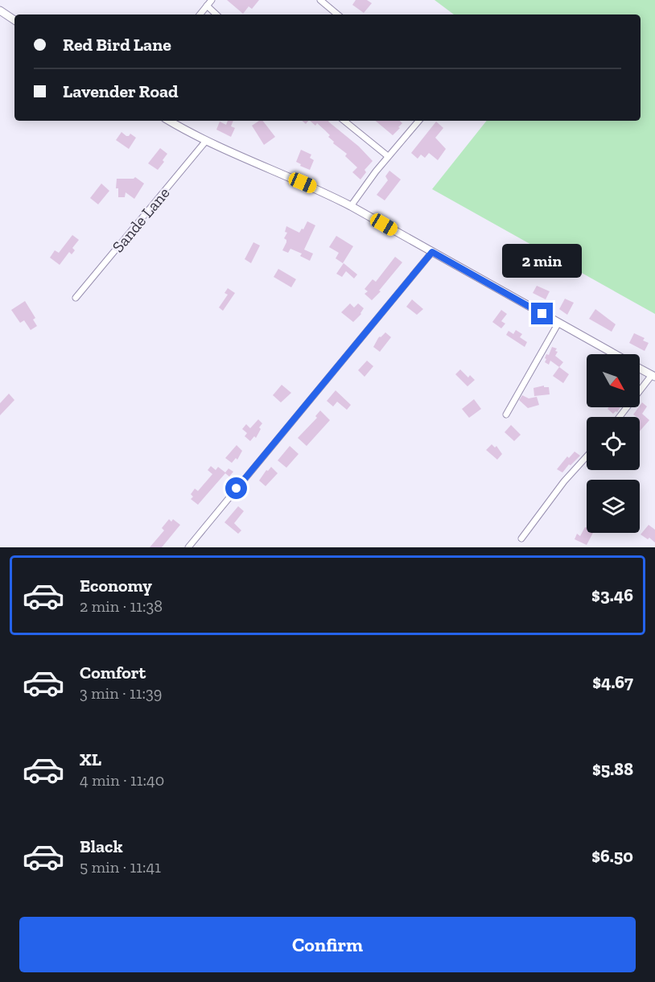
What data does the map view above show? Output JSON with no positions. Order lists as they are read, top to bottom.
{
  "streets": {
    "street": ["Sande Lane"]
  },
  "north": "bottom right",
  "page": {
    "banner": ["Red Bird Lane", "Lavender Road"],
    "bubble": "2 min",
    "list": [
      {
        "name": "Economy",
        "note": "2 min · 11:38",
        "value": "$3.46"
      },
      {
        "name": "Comfort",
        "note": "3 min · 11:39",
        "value": "$4.67"
      },
      {
        "name": "XL",
        "note": "4 min · 11:40",
        "value": "$5.88"
      },
      {
        "name": "Black",
        "note": "5 min · 11:41",
        "value": "$6.50"
      }
    ],
    "buttons": "Confirm"
  }
}
